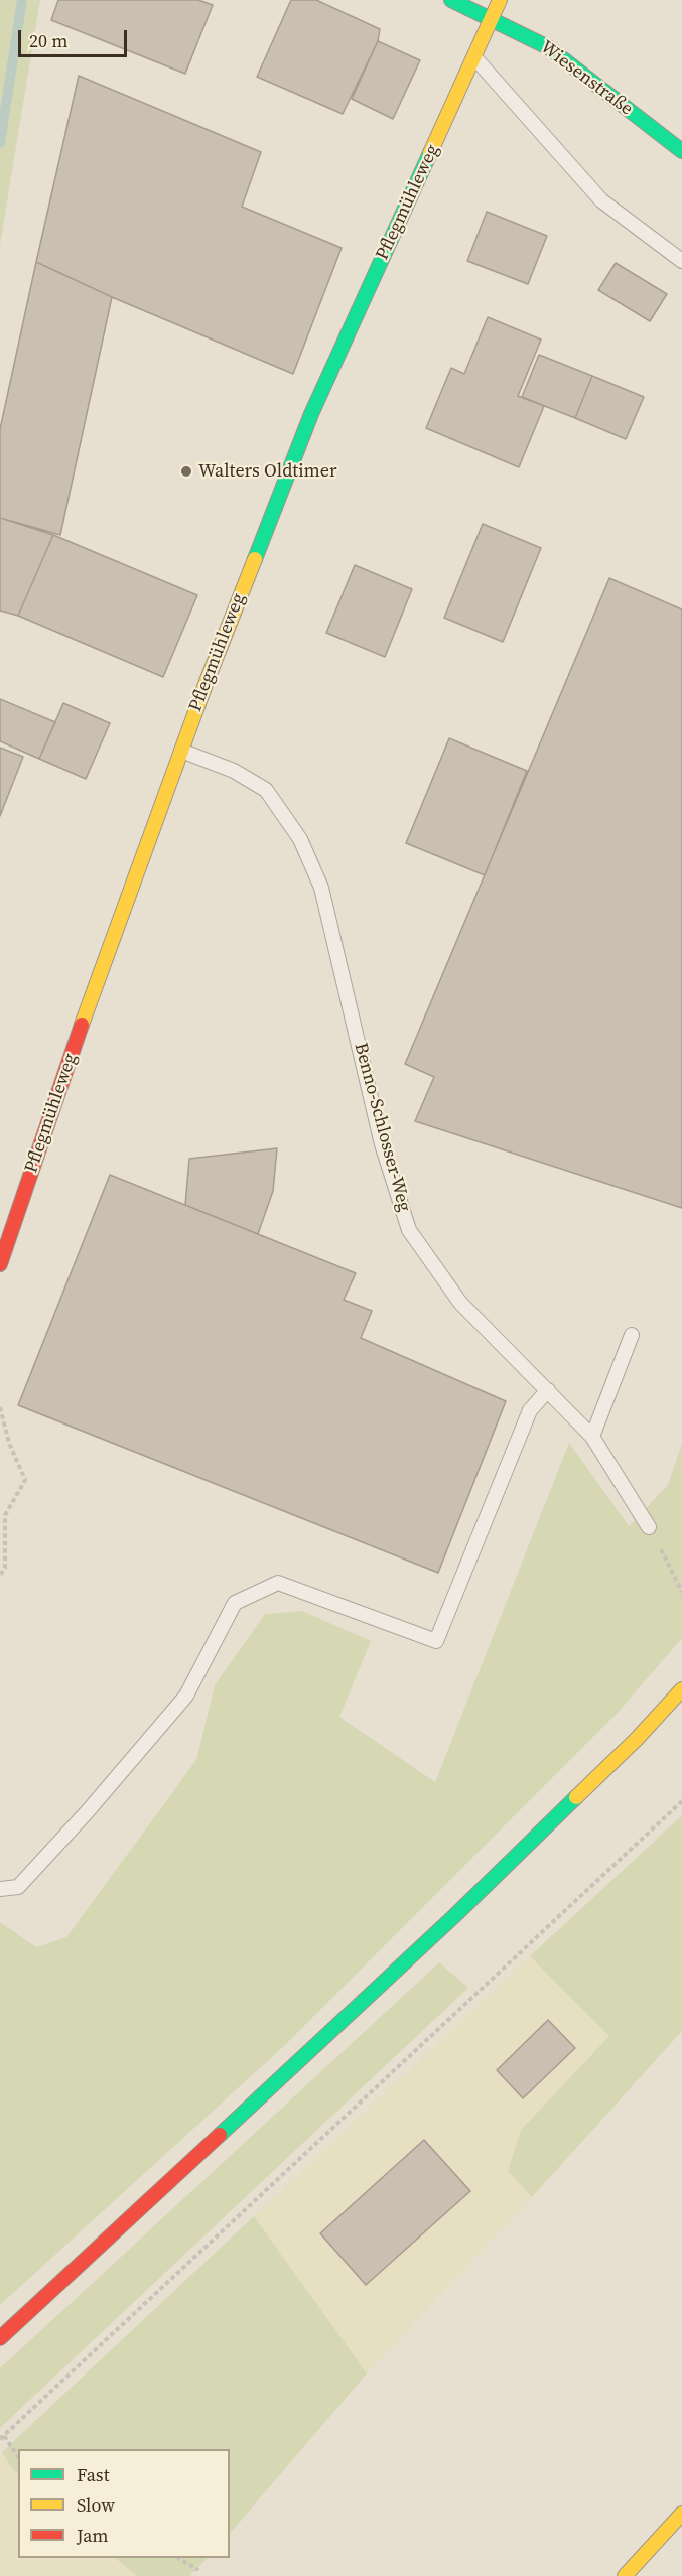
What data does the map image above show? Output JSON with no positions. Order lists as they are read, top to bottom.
{
  "streets": {
    "street": ["Wiesenstraße", "Pflegmühleweg"],
    "lane": ["Benno-Schlosser-Weg"]
  },
  "crossings": [
    ["Wiesenstraße", "Pflegmühleweg"],
    ["Pflegmühleweg", "Benno-Schlosser-Weg"]
  ],
  "places": ["Walters Oldtimer"],
  "legend": ["Fast", "Slow", "Jam"],
  "scale_bar": "20 m"
}
